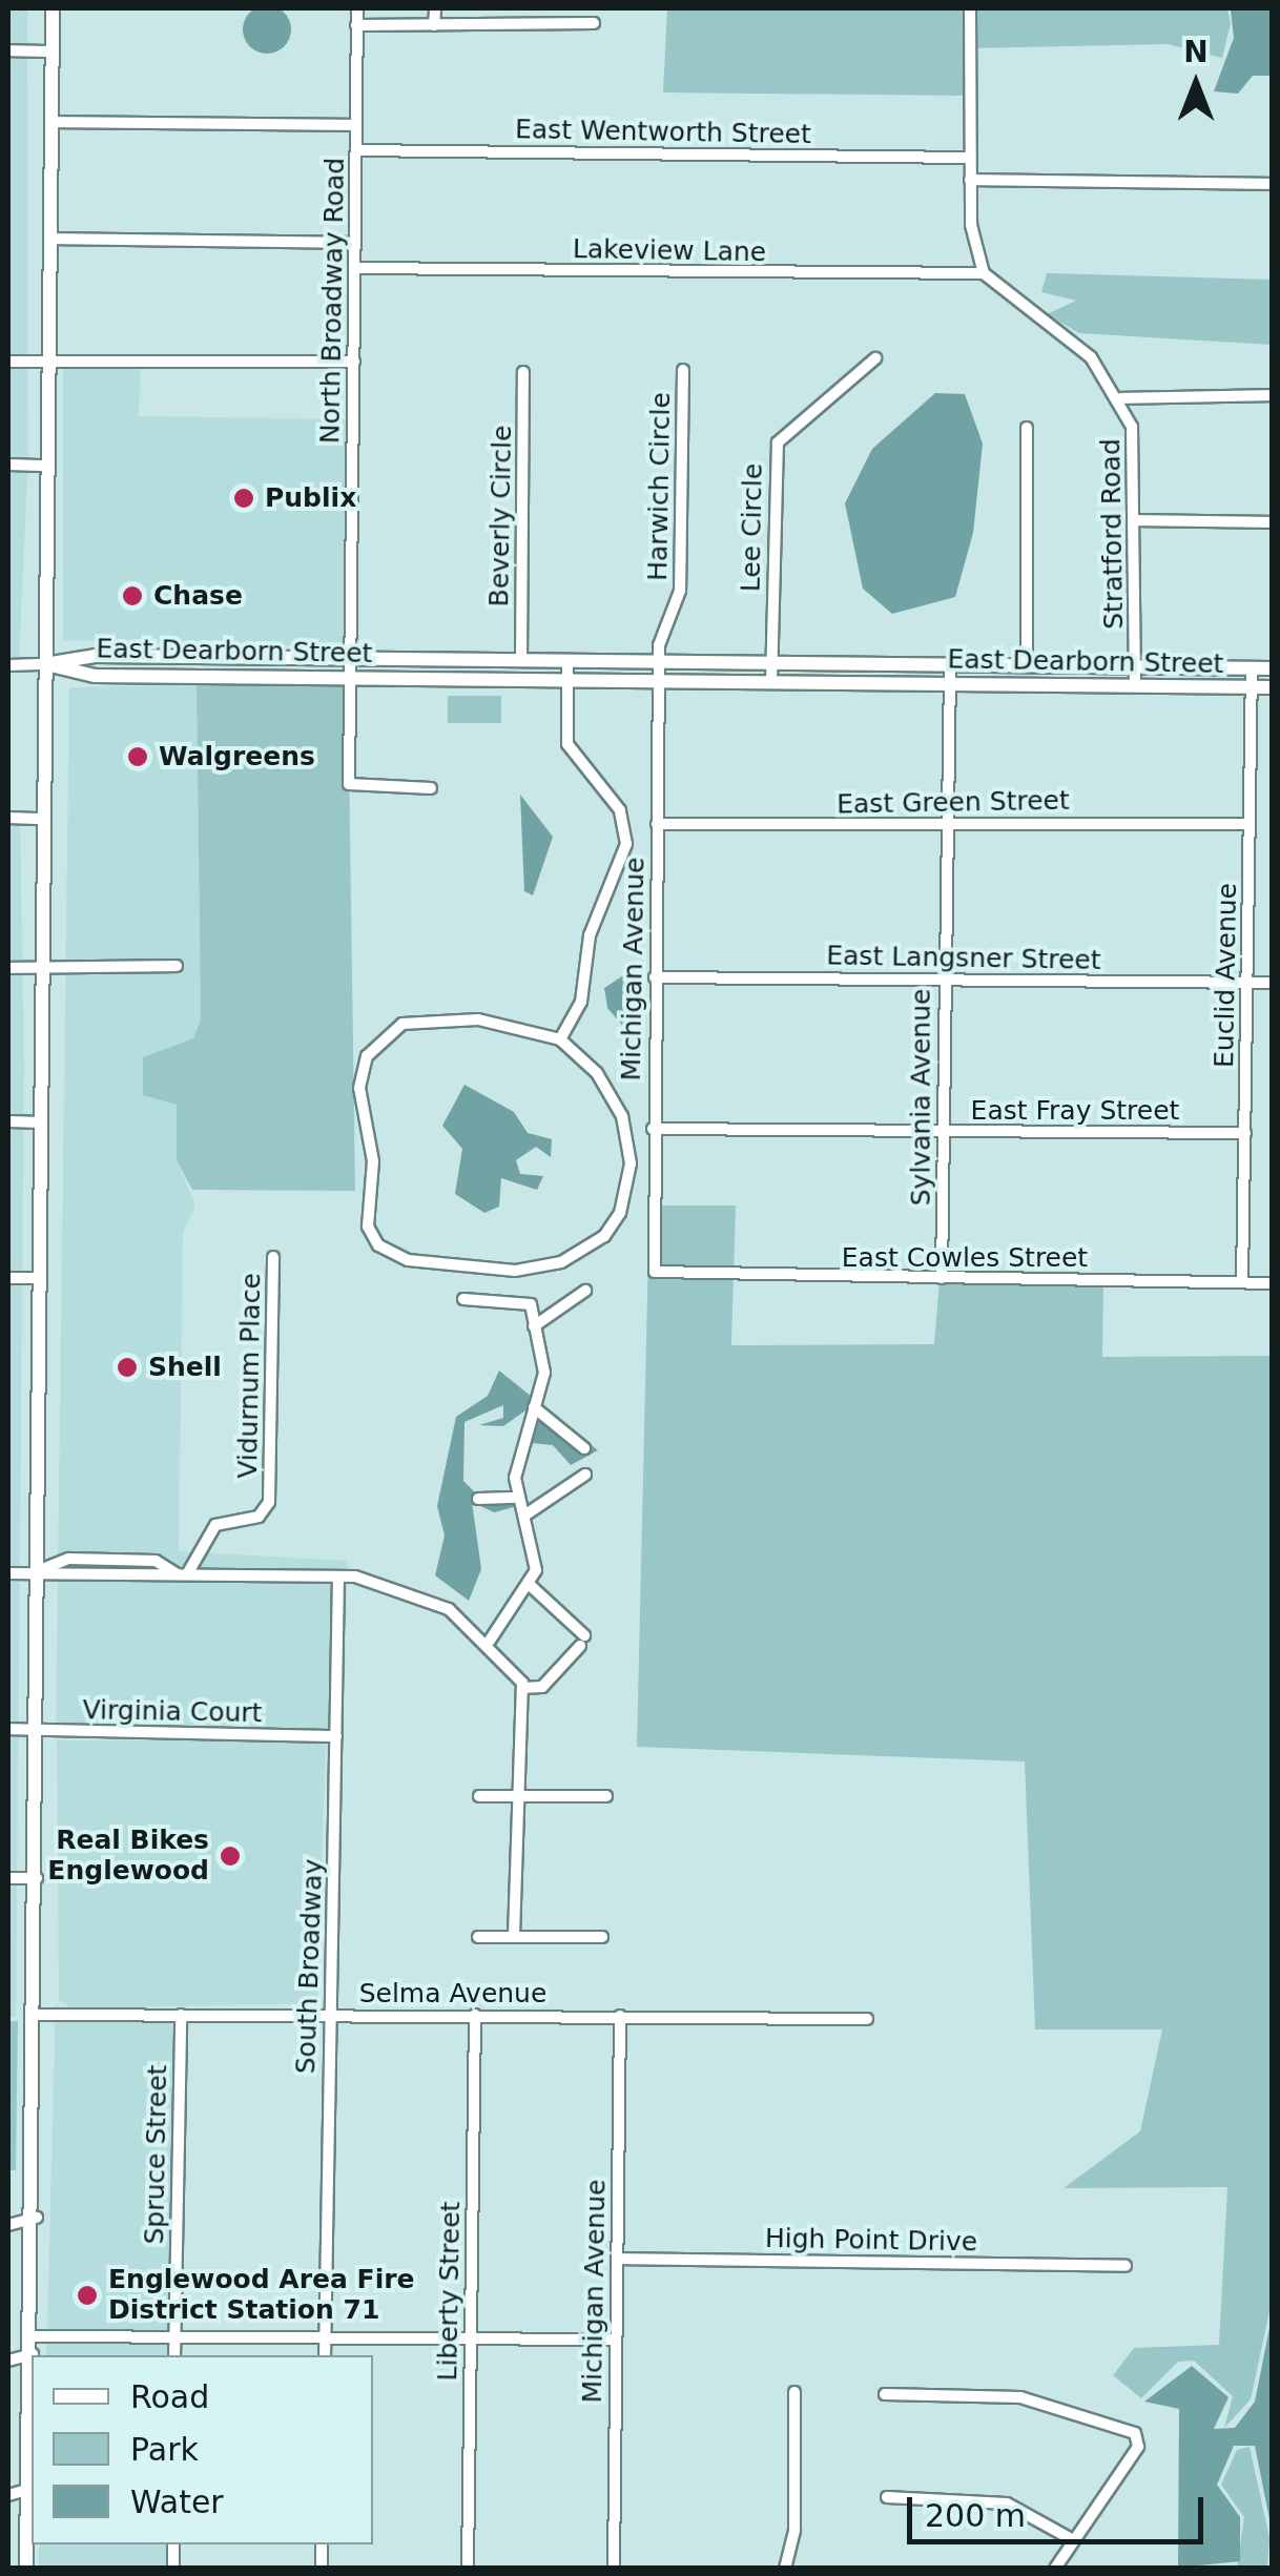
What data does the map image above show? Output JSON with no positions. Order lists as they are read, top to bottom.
{
  "streets": {
    "main road": ["East Dearborn Street"],
    "street": [
      "East Wentworth Street",
      "Lakeview Lane",
      "North Broadway Road",
      "Harwich Circle",
      "Beverly Circle",
      "Lee Circle",
      "Stratford Road",
      "East Green Street",
      "East Langsner Street",
      "Michigan Avenue",
      "Euclid Avenue",
      "Sylvania Avenue",
      "East Fray Street",
      "East Cowles Street",
      "Vidurnum Place",
      "Virginia Court",
      "South Broadway",
      "Selma Avenue",
      "Spruce Street",
      "High Point Drive",
      "Liberty Street"
    ]
  },
  "crossings": [
    ["East Wentworth Street", "North Broadway Road"],
    ["Lakeview Lane", "North Broadway Road"],
    ["North Broadway Road", "East Dearborn Street"],
    ["Harwich Circle", "East Dearborn Street"],
    ["Harwich Circle", "Michigan Avenue"],
    ["Beverly Circle", "East Dearborn Street"],
    ["Lee Circle", "East Dearborn Street"],
    ["Stratford Road", "East Dearborn Street"],
    ["East Dearborn Street", "Michigan Avenue"],
    ["East Dearborn Street", "Euclid Avenue"],
    ["East Dearborn Street", "Sylvania Avenue"],
    ["East Green Street", "Michigan Avenue"],
    ["East Green Street", "Euclid Avenue"],
    ["East Green Street", "Sylvania Avenue"],
    ["East Langsner Street", "Michigan Avenue"],
    ["East Langsner Street", "Euclid Avenue"],
    ["East Langsner Street", "Sylvania Avenue"],
    ["Michigan Avenue", "East Fray Street"],
    ["Michigan Avenue", "East Cowles Street"],
    ["Michigan Avenue", "Selma Avenue"],
    ["Michigan Avenue", "High Point Drive"],
    ["Euclid Avenue", "East Fray Street"],
    ["Euclid Avenue", "East Cowles Street"],
    ["Sylvania Avenue", "East Fray Street"],
    ["Sylvania Avenue", "East Cowles Street"],
    ["Virginia Court", "South Broadway"],
    ["South Broadway", "Selma Avenue"],
    ["Selma Avenue", "Spruce Street"],
    ["Selma Avenue", "Liberty Street"]
  ],
  "places": [
    "Publix",
    "Chase",
    "Walgreens",
    "Shell",
    "Real Bikes Englewood",
    "Englewood Area Fire District Station 71"
  ],
  "legend": ["Road", "Park", "Water"],
  "scale_bar": "200 m",
  "north": "top"
}
